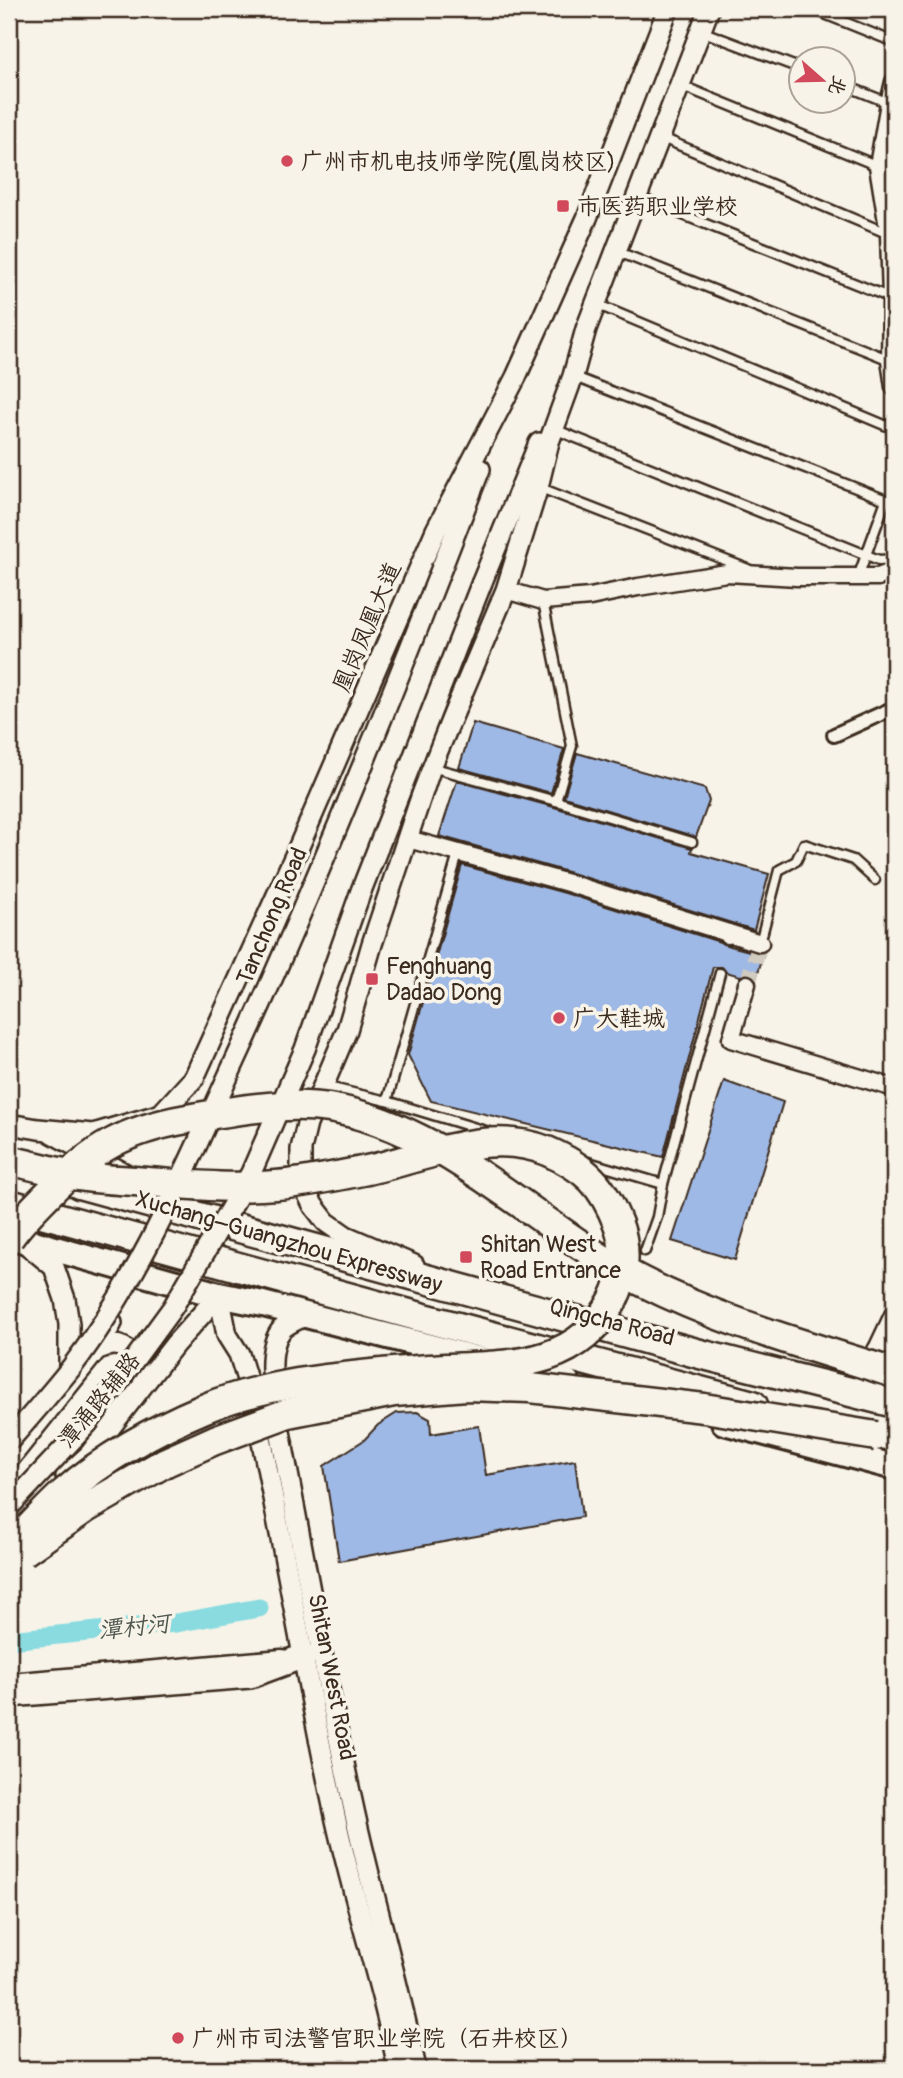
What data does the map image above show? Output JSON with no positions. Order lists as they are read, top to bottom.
{
  "streets": {
    "highway": ["Xuchang–Guangzhou Expressway"],
    "main road": ["Qingcha Road"],
    "street": [
      "凰岗凤凰大道",
      "Tanchong Road",
      "潭涌路辅路",
      "Shitan West Road"
    ]
  },
  "crossings": [
    ["凰岗凤凰大道", "Tanchong Road"],
    ["潭涌路辅路", "Shitan West Road"]
  ],
  "water": ["潭村河"],
  "places": {
    "other": ["广州市机电技师学院(凰岗校区)", "广大鞋城", "广州市司法警官职业学院（石井校区）"],
    "transit": ["市医药职业学校", "Fenghuang Dadao Dong", "Shitan West Road Entrance"]
  },
  "north": "right"
}
